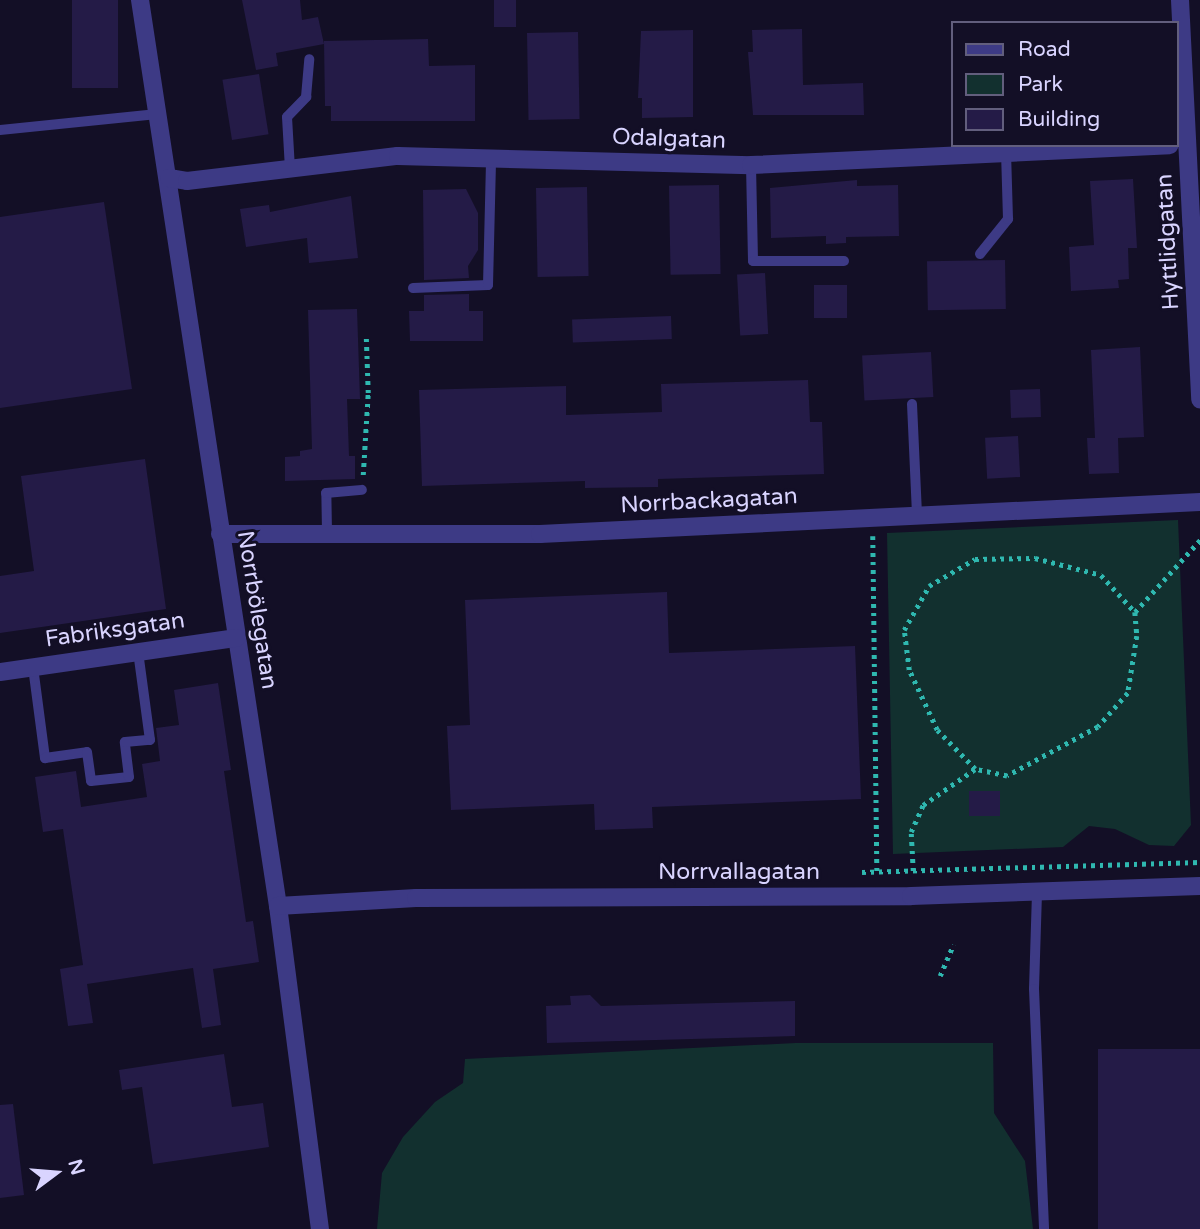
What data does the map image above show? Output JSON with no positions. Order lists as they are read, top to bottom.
{
  "streets": {
    "street": [
      "Odalgatan",
      "Hyttlidgatan",
      "Norrbackagatan",
      "Norrbölegatan",
      "Fabriksgatan",
      "Norrvallagatan"
    ]
  },
  "crossings": [
    ["Odalgatan", "Norrbölegatan"],
    ["Norrbackagatan", "Norrbölegatan"],
    ["Norrbölegatan", "Fabriksgatan"],
    ["Norrbölegatan", "Norrvallagatan"]
  ],
  "legend": ["Road", "Park", "Building"],
  "north": "right"
}
